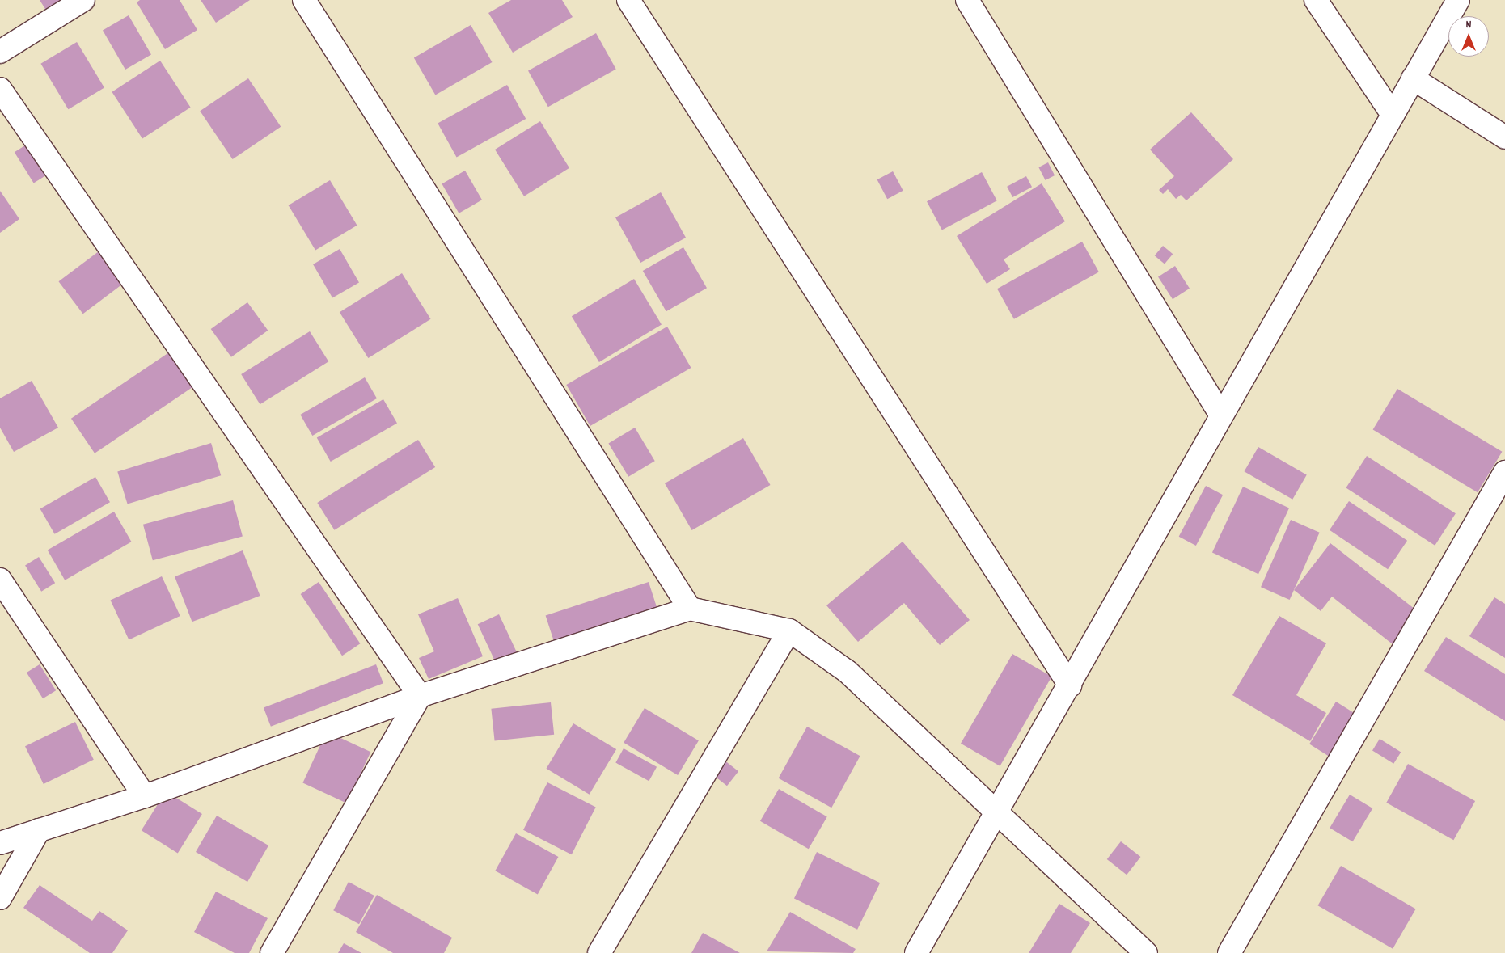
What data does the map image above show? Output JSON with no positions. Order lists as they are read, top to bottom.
{
  "north": "top"
}
